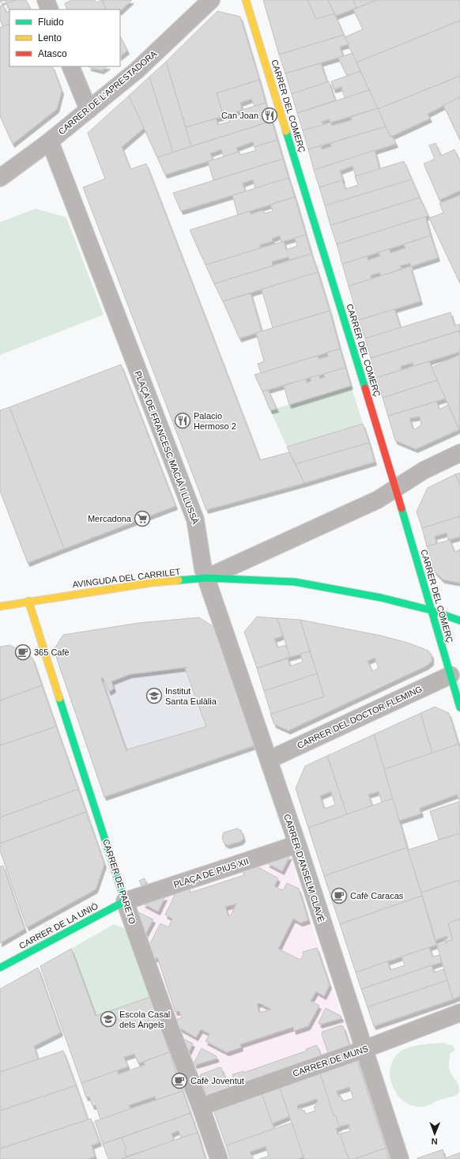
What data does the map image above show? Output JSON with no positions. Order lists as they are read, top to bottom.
{
  "streets": {
    "street": [
      "CARRER DE L'APRESTADORA",
      "CARRER DEL COMERÇ",
      "PLAÇA DE FRANCESC MACIÀ I LLUSSÀ",
      "AVINGUDA DEL CARRILET",
      "CARRER DEL DOCTOR FLEMING",
      "CARRER D'ANSELM CLAVÉ",
      "PLAÇA DE PIUS XII",
      "CARRER DE PARETO",
      "CARRER DE LA UNIÓ",
      "CARRER DE MUNS"
    ]
  },
  "crossings": [
    ["CARRER DE L'APRESTADORA", "PLAÇA DE FRANCESC MACIÀ I LLUSSÀ"],
    ["CARRER DEL COMERÇ", "AVINGUDA DEL CARRILET"],
    ["CARRER DEL COMERÇ", "CARRER DEL DOCTOR FLEMING"],
    ["PLAÇA DE FRANCESC MACIÀ I LLUSSÀ", "AVINGUDA DEL CARRILET"],
    ["PLAÇA DE FRANCESC MACIÀ I LLUSSÀ", "CARRER D'ANSELM CLAVÉ"],
    ["AVINGUDA DEL CARRILET", "CARRER D'ANSELM CLAVÉ"],
    ["AVINGUDA DEL CARRILET", "CARRER DE PARETO"],
    ["CARRER DEL DOCTOR FLEMING", "CARRER D'ANSELM CLAVÉ"],
    ["CARRER D'ANSELM CLAVÉ", "PLAÇA DE PIUS XII"],
    ["CARRER D'ANSELM CLAVÉ", "CARRER DE MUNS"],
    ["PLAÇA DE PIUS XII", "CARRER DE PARETO"],
    ["PLAÇA DE PIUS XII", "CARRER DE LA UNIÓ"],
    ["CARRER DE PARETO", "CARRER DE LA UNIÓ"],
    ["CARRER DE PARETO", "CARRER DE MUNS"]
  ],
  "places": {
    "restaurant": ["Can Joan", "Palacio Hermoso 2"],
    "supermarket": ["Mercadona"],
    "cafe": ["365 Cafè", "Cafè Caracas", "Cafè Joventut"],
    "school or university": ["Institut Santa Eulàlia", "Escola Casal dels Àngels"]
  },
  "legend": ["Fluido", "Lento", "Atasco"],
  "north": "bottom"
}
